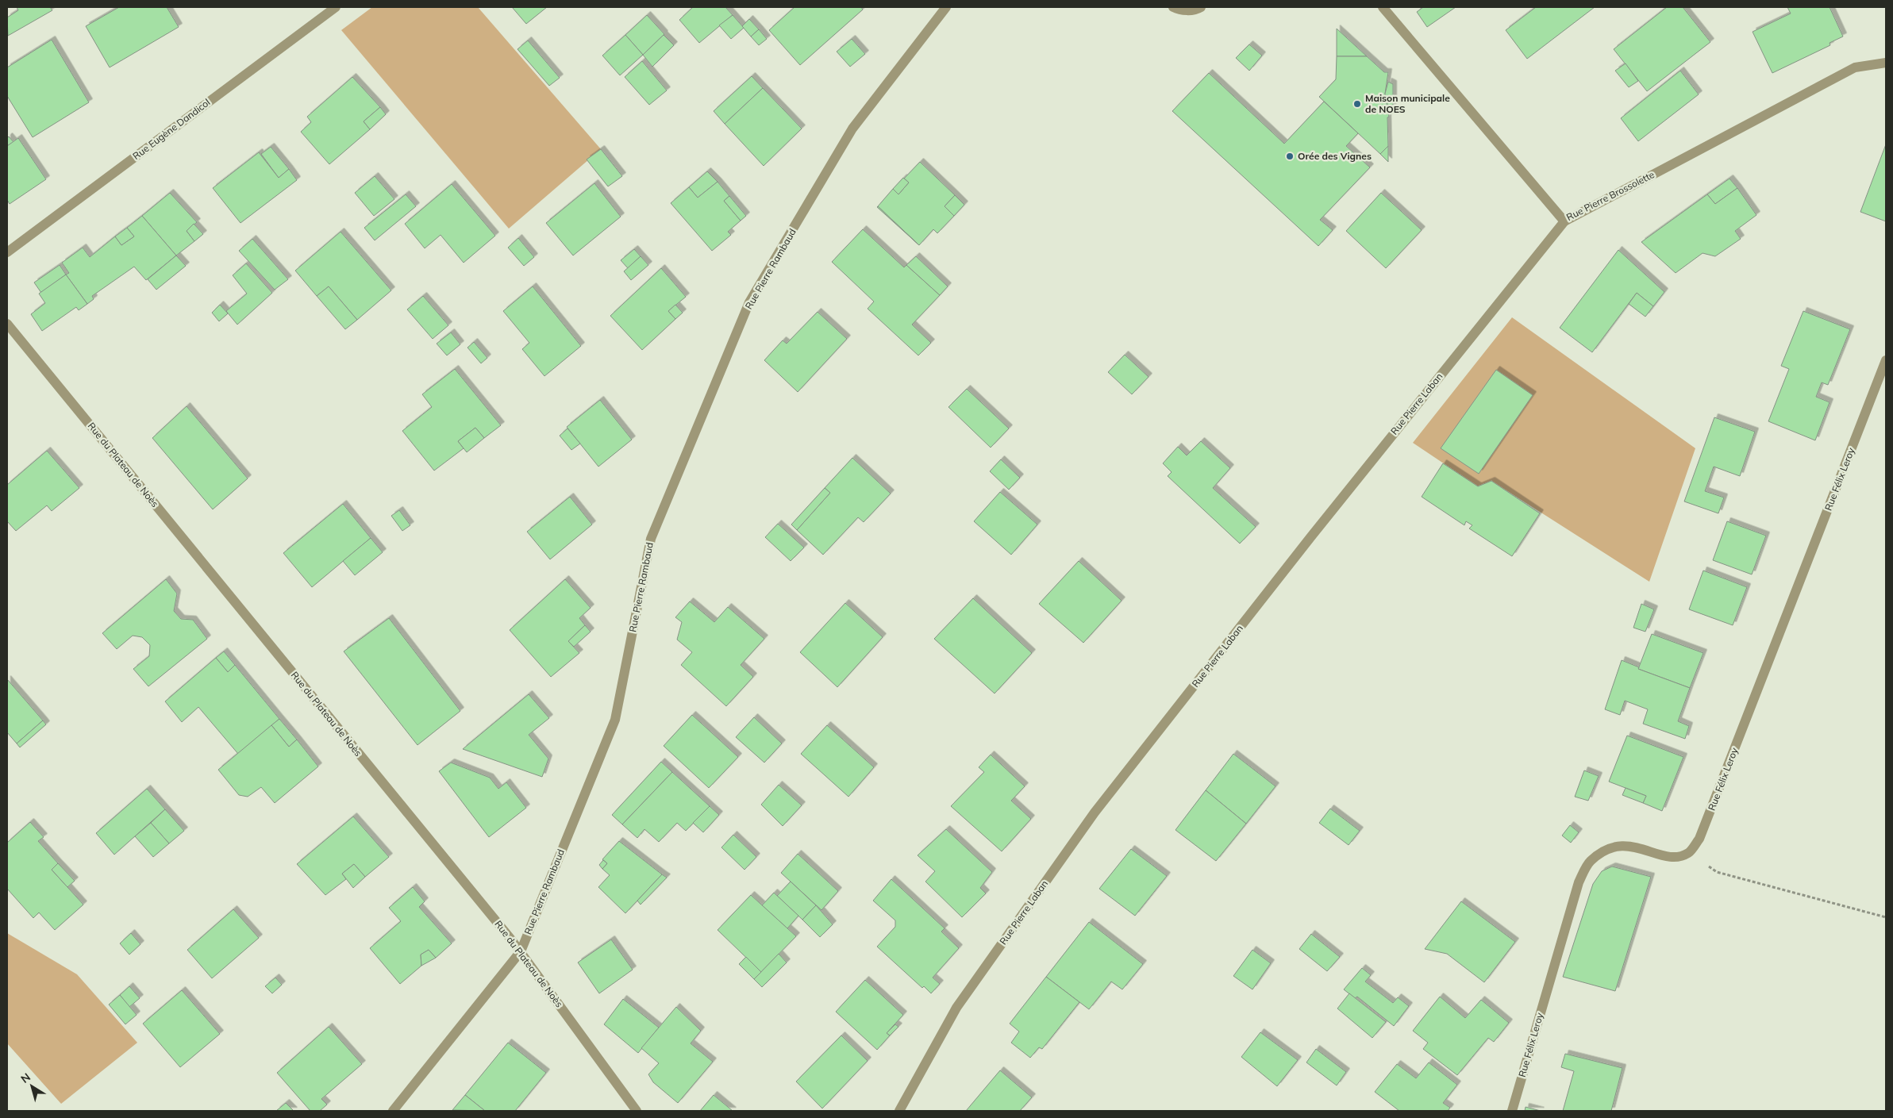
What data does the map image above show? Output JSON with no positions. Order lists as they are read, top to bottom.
{
  "streets": {
    "street": [
      "Rue Eugène Dandicol",
      "Rue Pierre Brossolette",
      "Rue Pierre Rambaud",
      "Rue Pierre Laban",
      "Rue du Plateau de Noès",
      "Rue Félix Leroy"
    ]
  },
  "crossings": [
    ["Rue Pierre Brossolette", "Rue Pierre Laban"],
    ["Rue Pierre Rambaud", "Rue du Plateau de Noès"]
  ],
  "places": ["Maison municipale de NOES", "Orée des Vignes"],
  "north": "top left"
}
